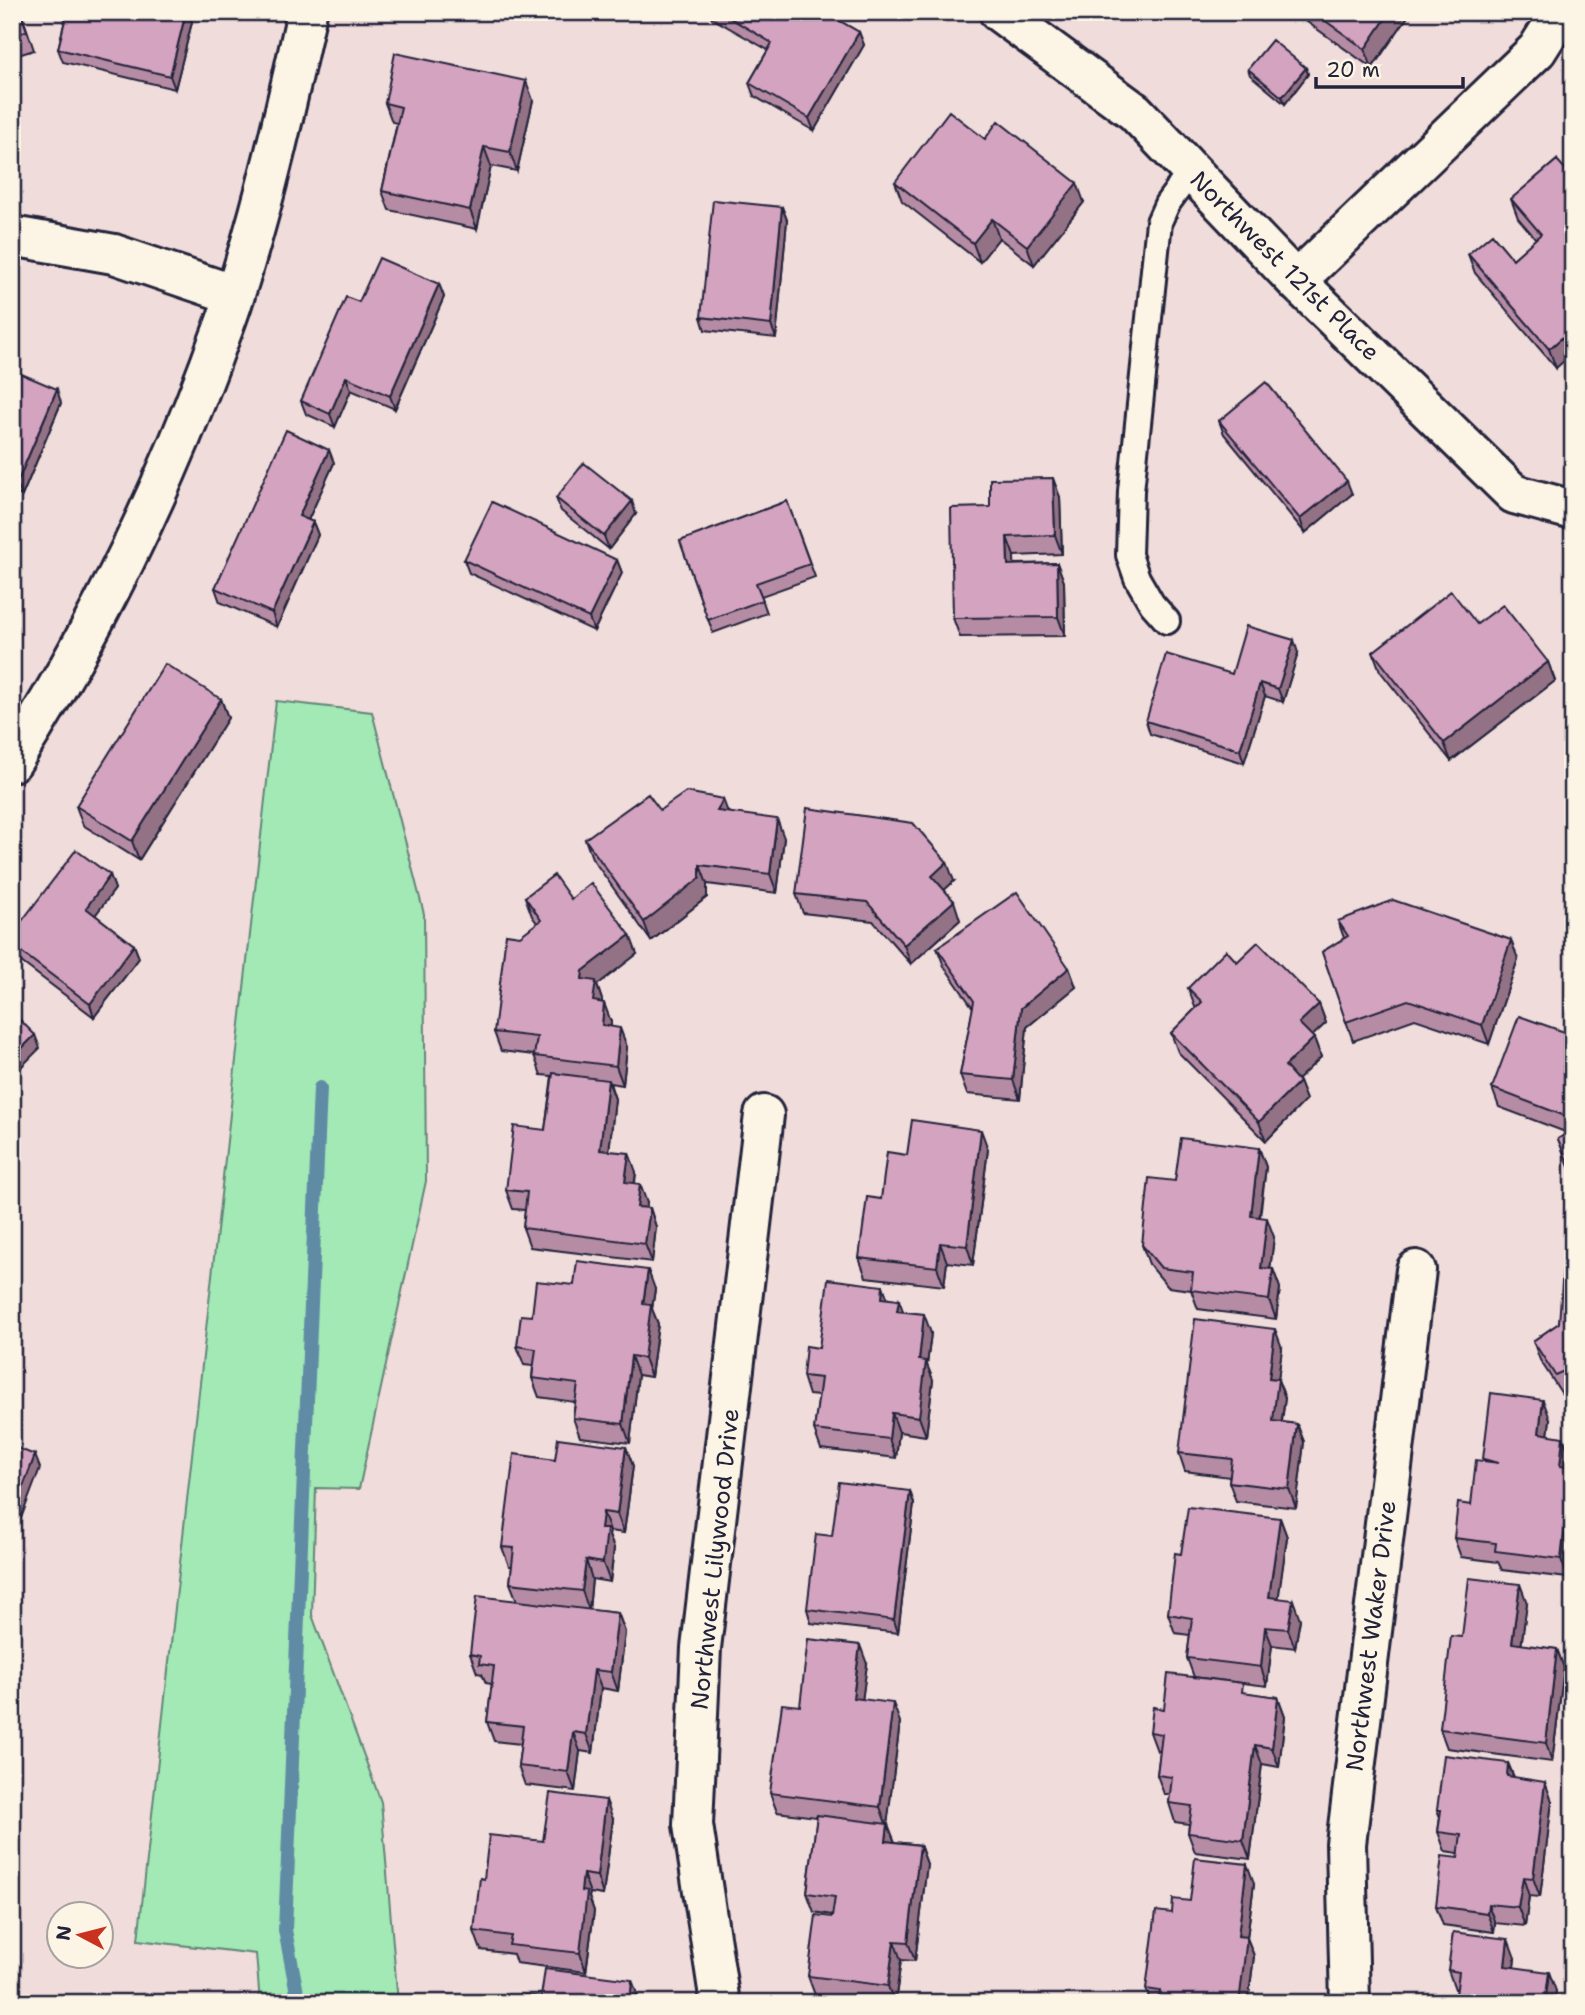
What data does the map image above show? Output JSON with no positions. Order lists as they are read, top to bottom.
{
  "streets": {
    "street": ["Northwest 121st Place", "Northwest Lilywood Drive", "Northwest Waker Drive"]
  },
  "scale_bar": "20 m",
  "north": "left"
}
